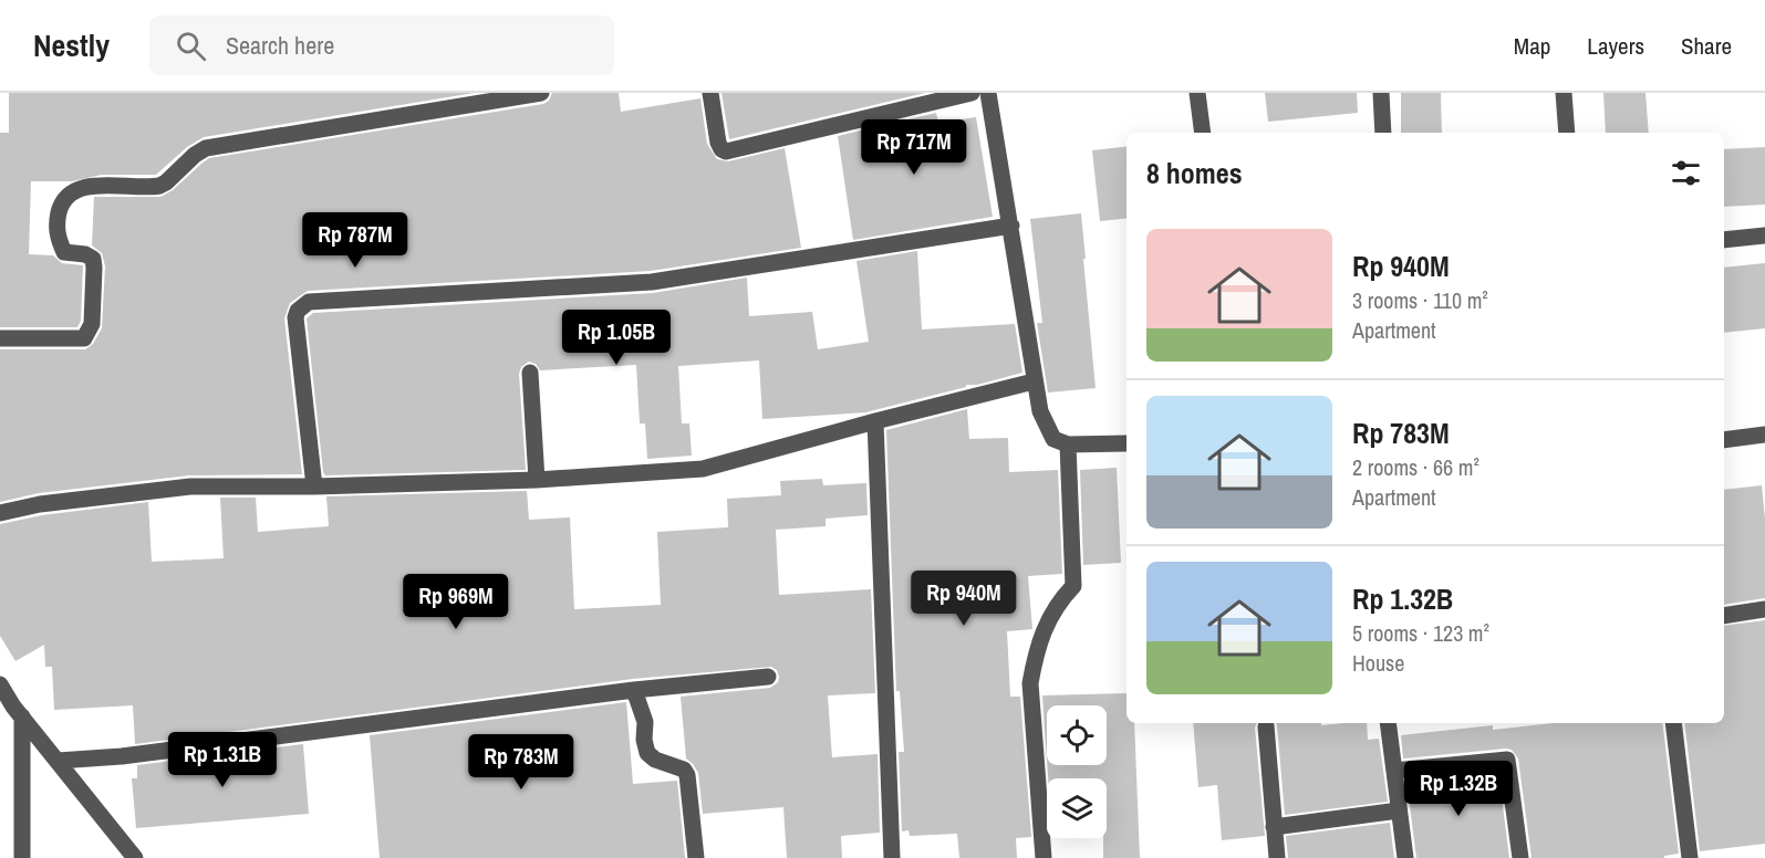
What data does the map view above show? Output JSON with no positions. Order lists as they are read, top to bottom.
{
  "page": {
    "header": "Nestly",
    "search": "Search here",
    "nav": ["Map", "Layers", "Share"],
    "price": [
      "Rp 717M",
      "Rp 787M",
      "Rp 1.05B",
      "Rp 940M",
      "Rp 969M",
      "Rp 1.31B",
      "Rp 783M",
      "Rp 1.32B"
    ],
    "heading": "8 homes",
    "list": [
      {
        "name": "Rp 940M",
        "note": "3 rooms · 110 m² · Apartment"
      },
      {
        "name": "Rp 783M",
        "note": "2 rooms · 66 m² · Apartment"
      },
      {
        "name": "Rp 1.32B",
        "note": "5 rooms · 123 m² · House"
      }
    ]
  }
}
